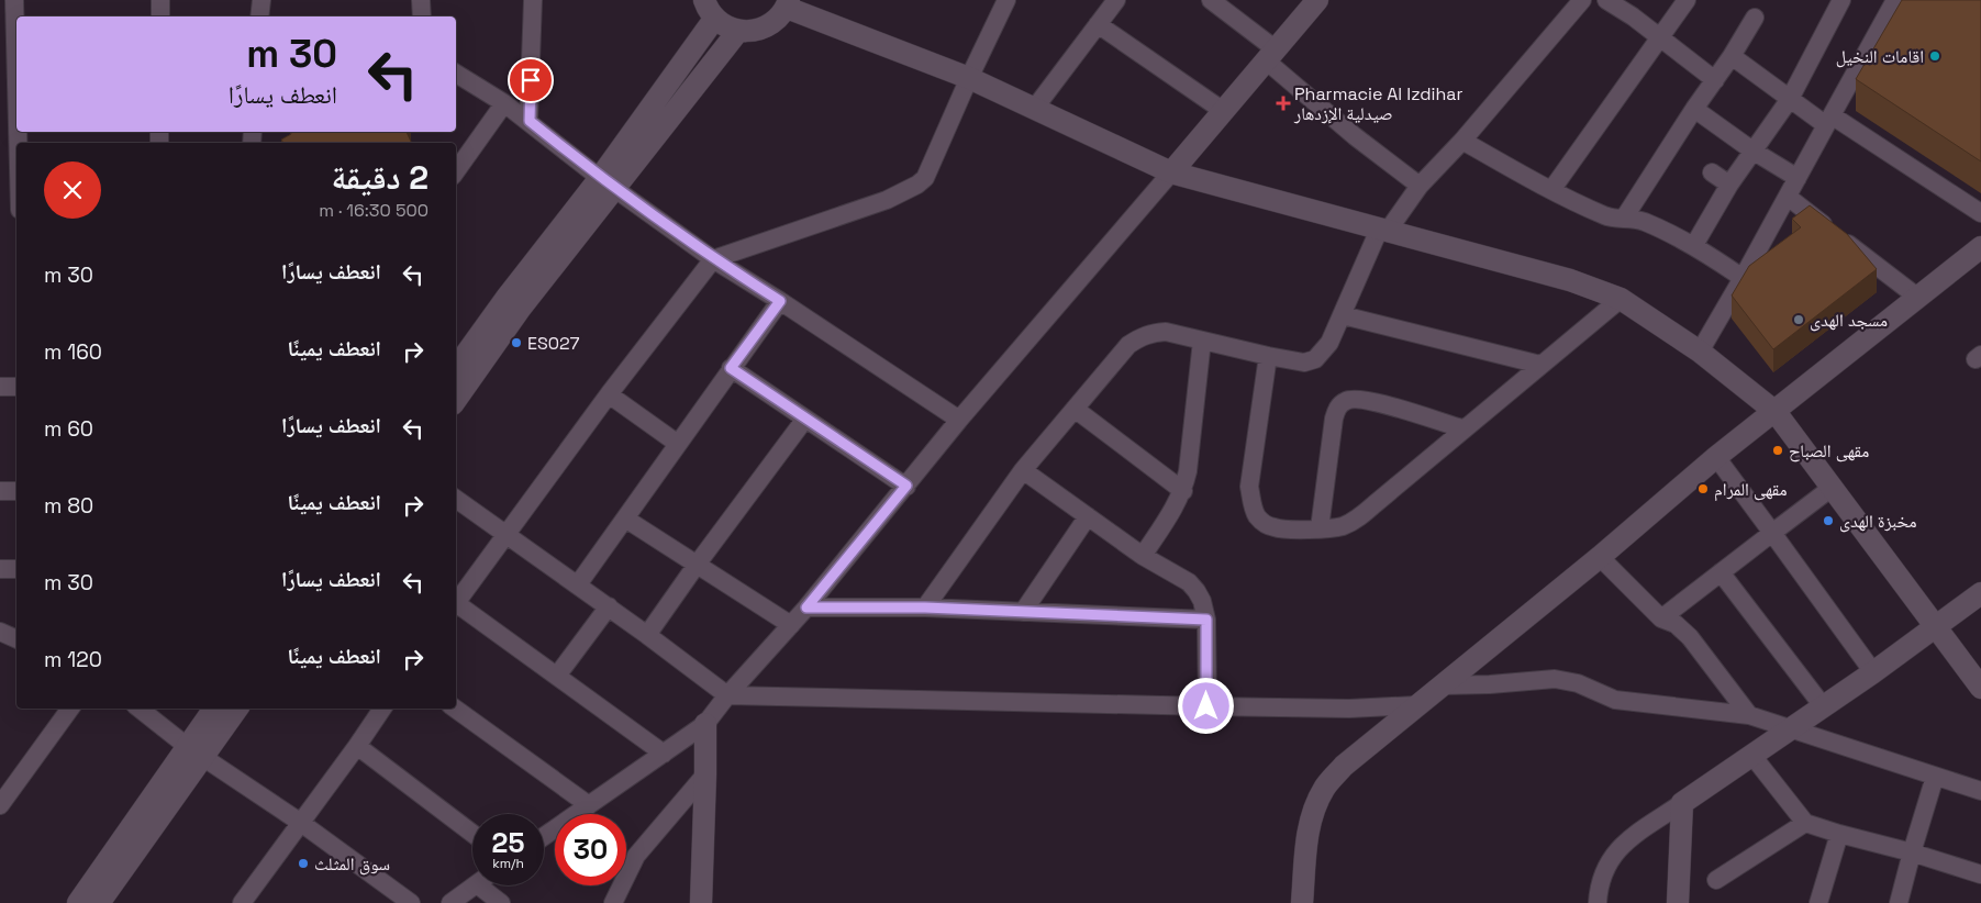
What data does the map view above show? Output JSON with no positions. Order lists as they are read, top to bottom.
{
  "places": {
    "other": [
      "اقامات النخيل",
      "مسجد الهدى",
      "ES027",
      "مقهى الصباح",
      "مقهى المرام",
      "مخبزة الهدى",
      "سوق المثلث"
    ],
    "health": ["Pharmacie Al Izdihar صيدلية الإزدهار"]
  },
  "page": {
    "turn": ["30 m", "انعطف يسارًا"],
    "heading": ["2 دقيقة", "500 m · 16:30"],
    "list": [
      {
        "name": "انعطف يسارًا",
        "value": "30 m"
      },
      {
        "name": "انعطف يمينًا",
        "value": "160 m"
      },
      {
        "name": "انعطف يسارًا",
        "value": "60 m"
      },
      {
        "name": "انعطف يمينًا",
        "value": "80 m"
      },
      {
        "name": "انعطف يسارًا",
        "value": "30 m"
      },
      {
        "name": "انعطف يمينًا",
        "value": "120 m"
      }
    ],
    "speed": "25 km/h",
    "limit": "30"
  }
}
